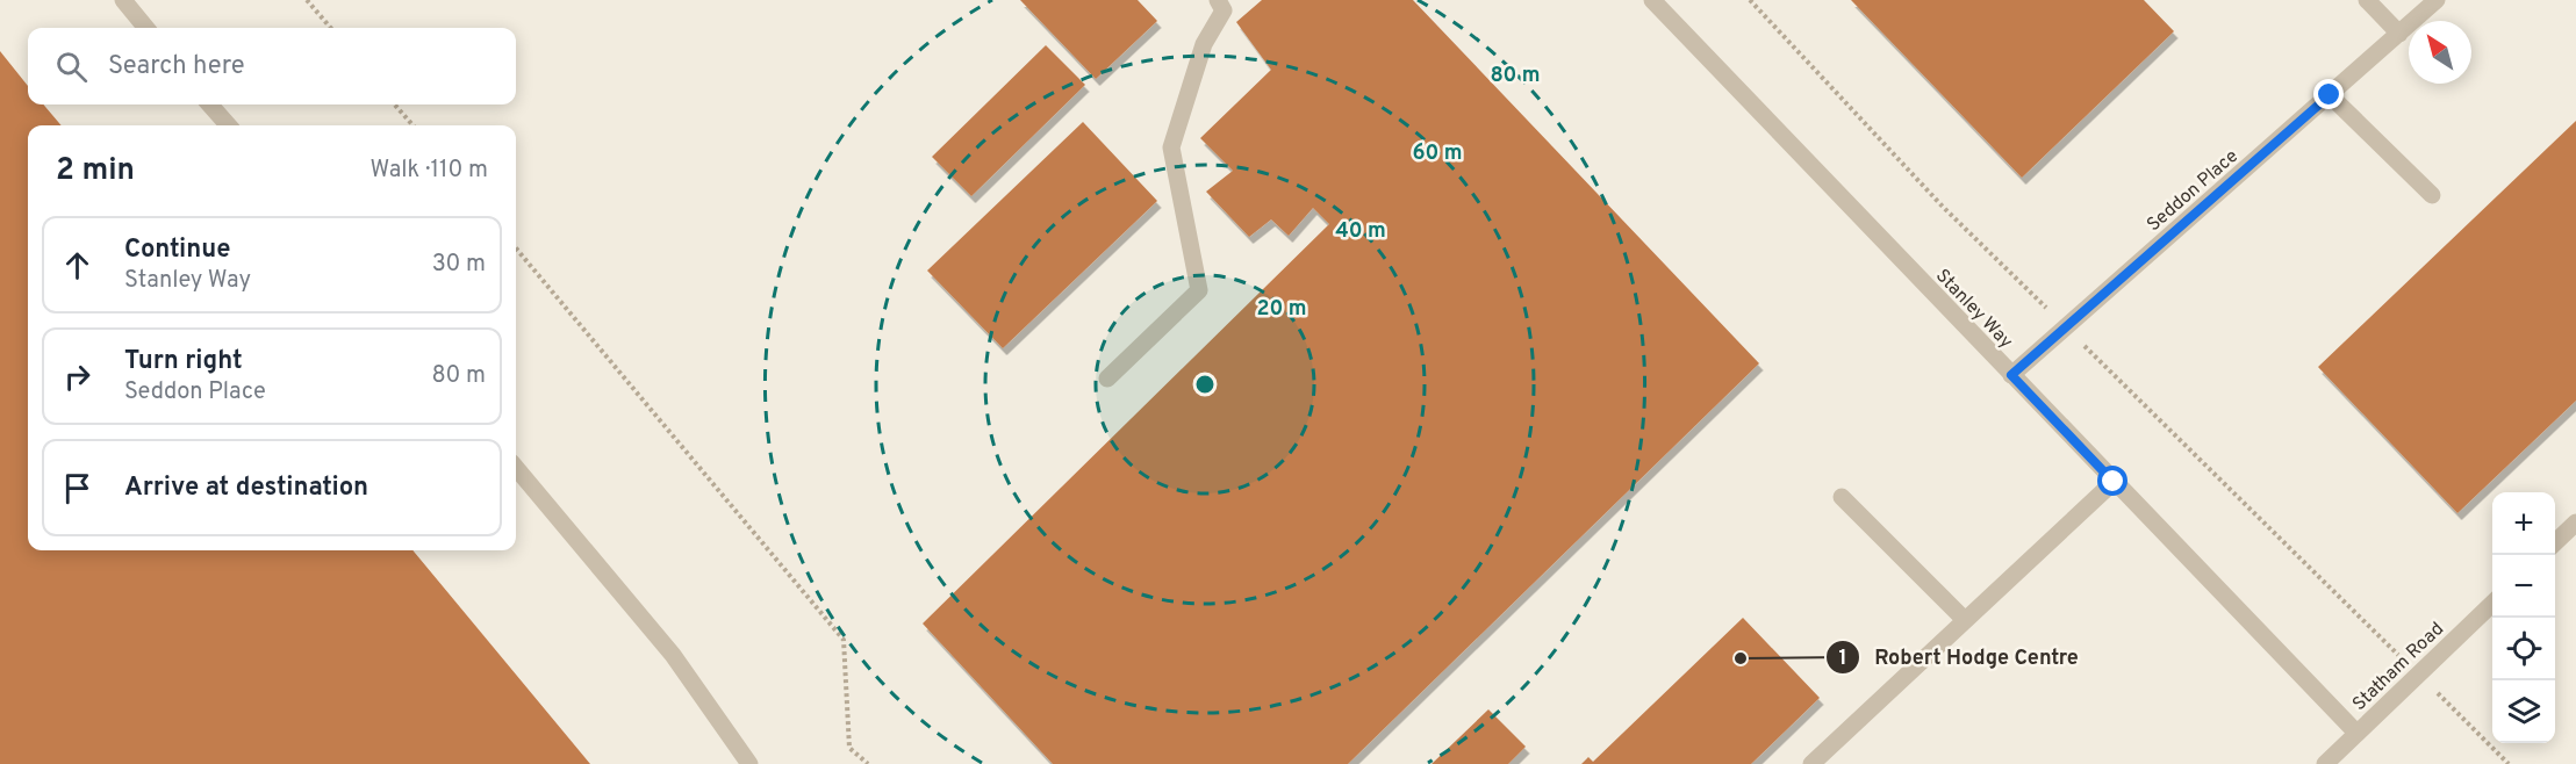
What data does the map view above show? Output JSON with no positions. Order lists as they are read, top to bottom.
{
  "streets": {
    "street": ["Seddon Place", "Stanley Way", "Statham Road"]
  },
  "crossings": [
    ["Seddon Place", "Stanley Way"],
    ["Stanley Way", "Statham Road"]
  ],
  "places": ["Robert Hodge Centre"],
  "north": "top left",
  "page": {
    "search": "Search here",
    "heading": ["2 min", "Walk · 110 m"],
    "list": [
      ["Continue", "Stanley Way", "30 m"],
      ["Turn right", "Seddon Place", "80 m"],
      "Arrive at destination"
    ],
    "map_buttons": ["+", "−"]
  },
  "rings": [
    "80 m",
    "60 m",
    "40 m",
    "20 m"
  ]
}
